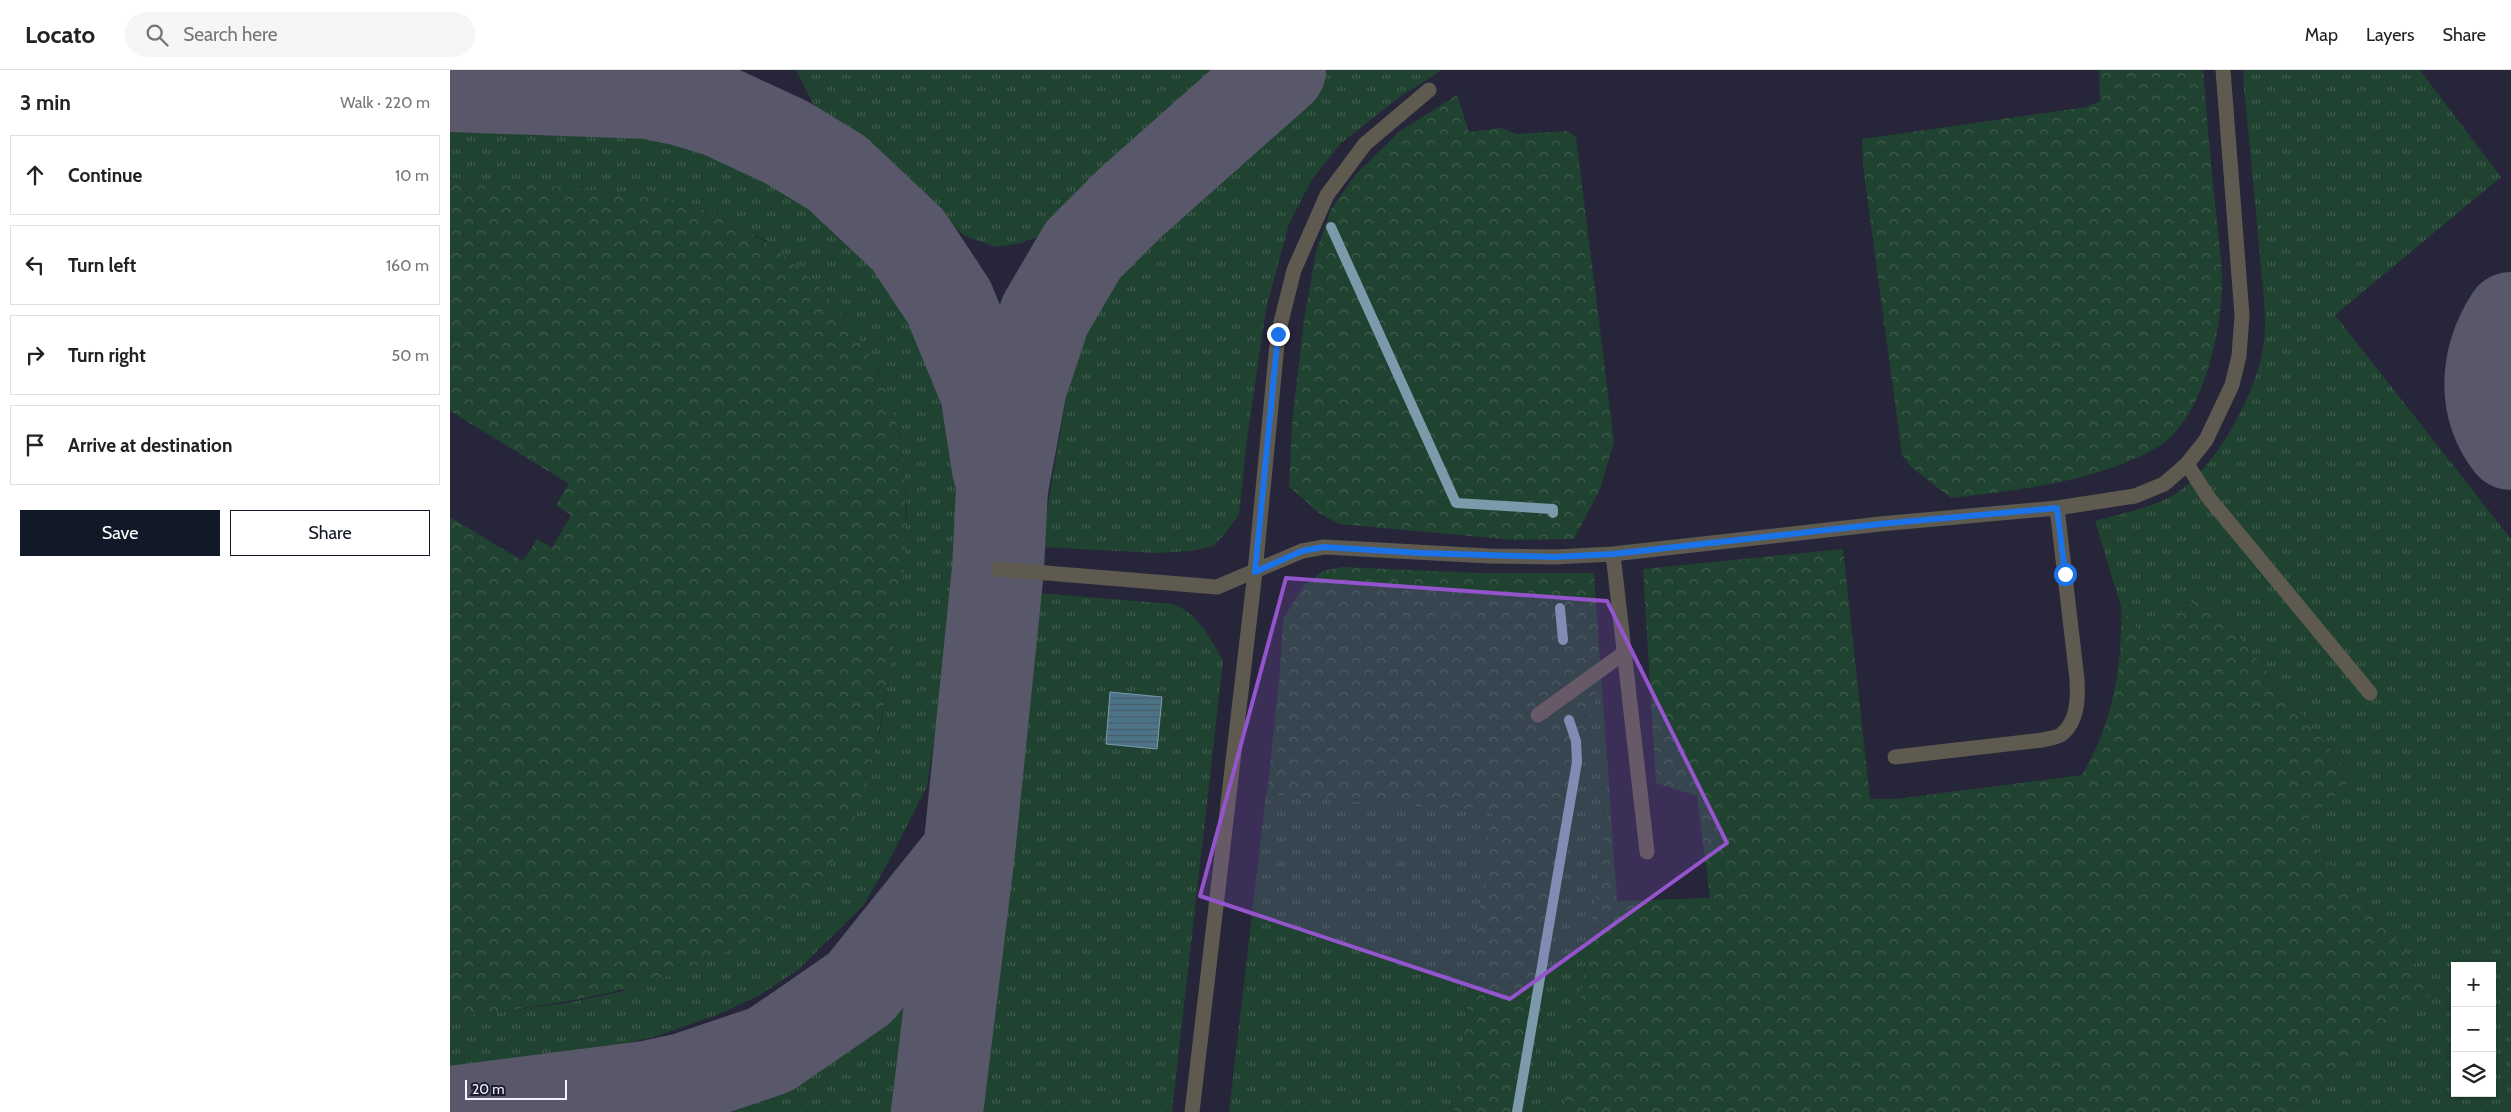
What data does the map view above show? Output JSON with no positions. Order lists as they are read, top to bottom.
{
  "scale_bar": "20 m",
  "page": {
    "header": "Locato",
    "search": "Search here",
    "nav": ["Map", "Layers", "Share"],
    "heading": ["3 min", "Walk · 220 m"],
    "list": [
      ["Continue", "10 m"],
      ["Turn left", "160 m"],
      ["Turn right", "50 m"],
      "Arrive at destination"
    ],
    "buttons": ["Save", "Share"],
    "map_buttons": ["+", "−"],
    "scale": "20 m"
  }
}
